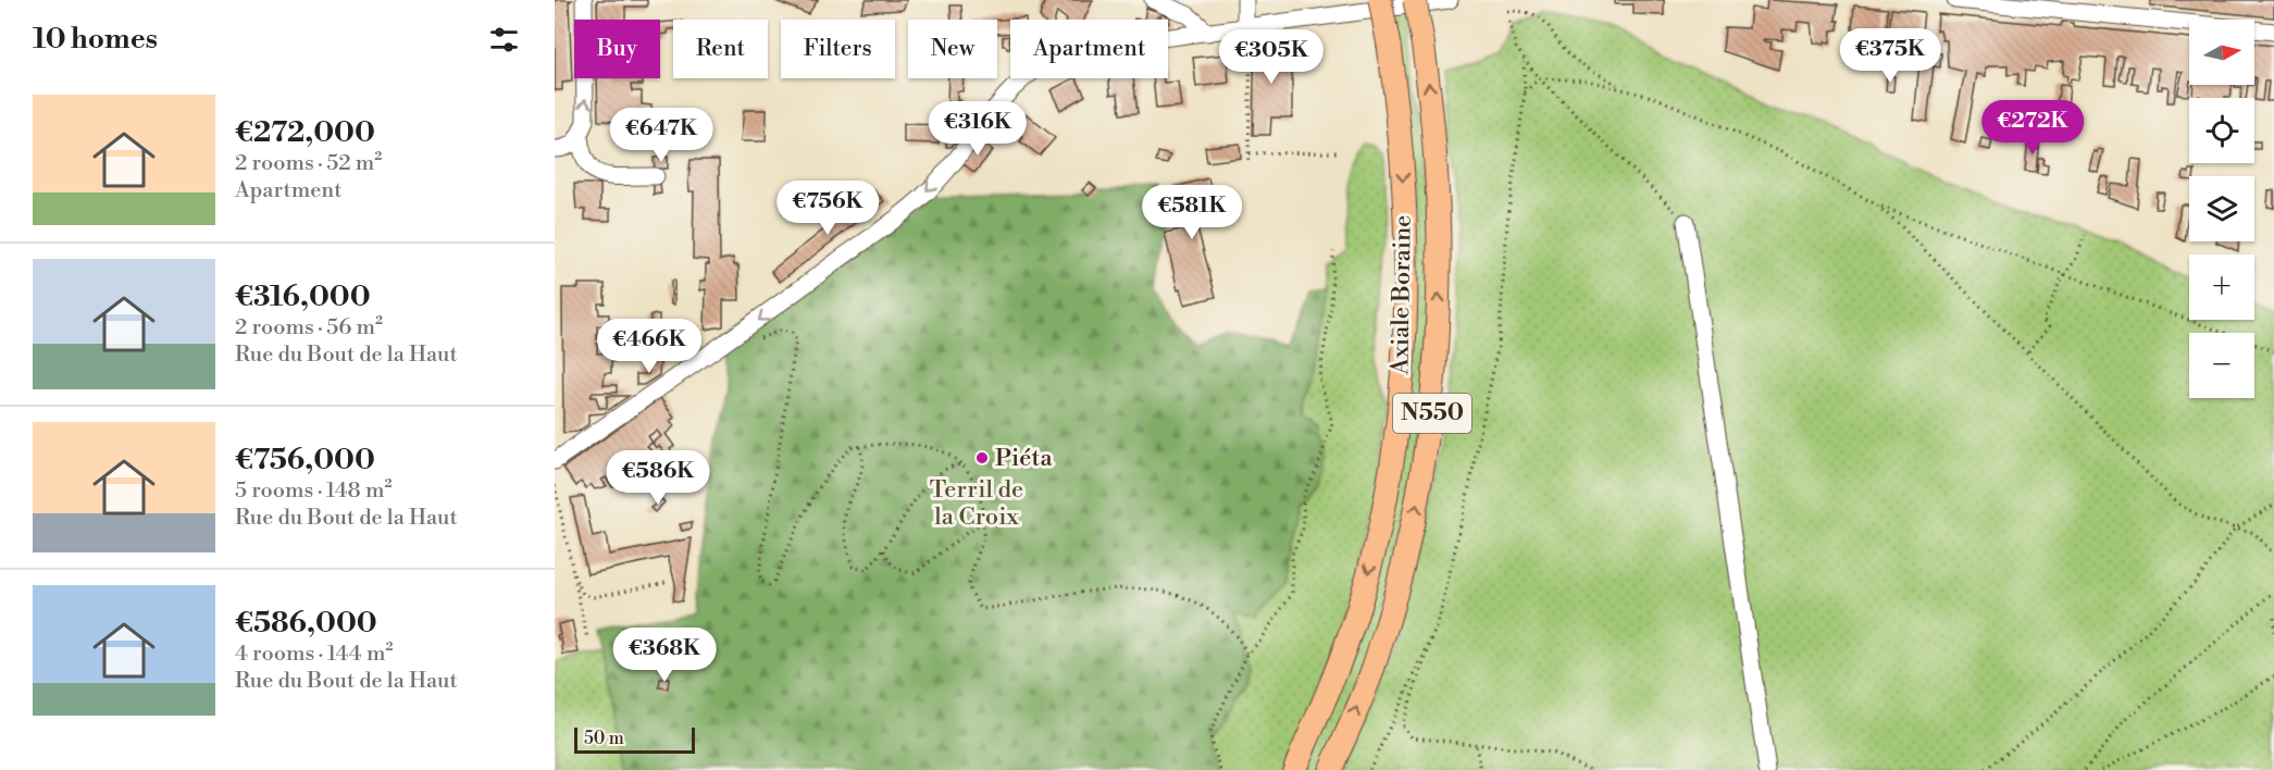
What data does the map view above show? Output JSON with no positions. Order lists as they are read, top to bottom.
{
  "streets": {
    "highway": ["Axiale Boraine", "N550"]
  },
  "parks": ["Terril de la Croix"],
  "places": ["Piéta"],
  "scale_bar": "50 m",
  "north": "right",
  "page": {
    "heading": "10 homes",
    "map_buttons": ["+", "−"],
    "chip": [
      "Buy",
      "Rent",
      "Filters",
      "New",
      "Apartment"
    ],
    "price": [
      "€375K",
      "€305K",
      "€272K",
      "€316K",
      "€647K",
      "€756K",
      "€581K",
      "€466K",
      "€586K",
      "€368K"
    ],
    "list": [
      {
        "name": "€272,000",
        "note": "2 rooms · 52 m² · Apartment"
      },
      {
        "name": "€316,000",
        "note": "2 rooms · 56 m² · Rue du Bout de la Haut"
      },
      {
        "name": "€756,000",
        "note": "5 rooms · 148 m² · Rue du Bout de la Haut"
      },
      {
        "name": "€586,000",
        "note": "4 rooms · 144 m² · Rue du Bout de la Haut"
      }
    ],
    "scale": "50 m"
  }
}
